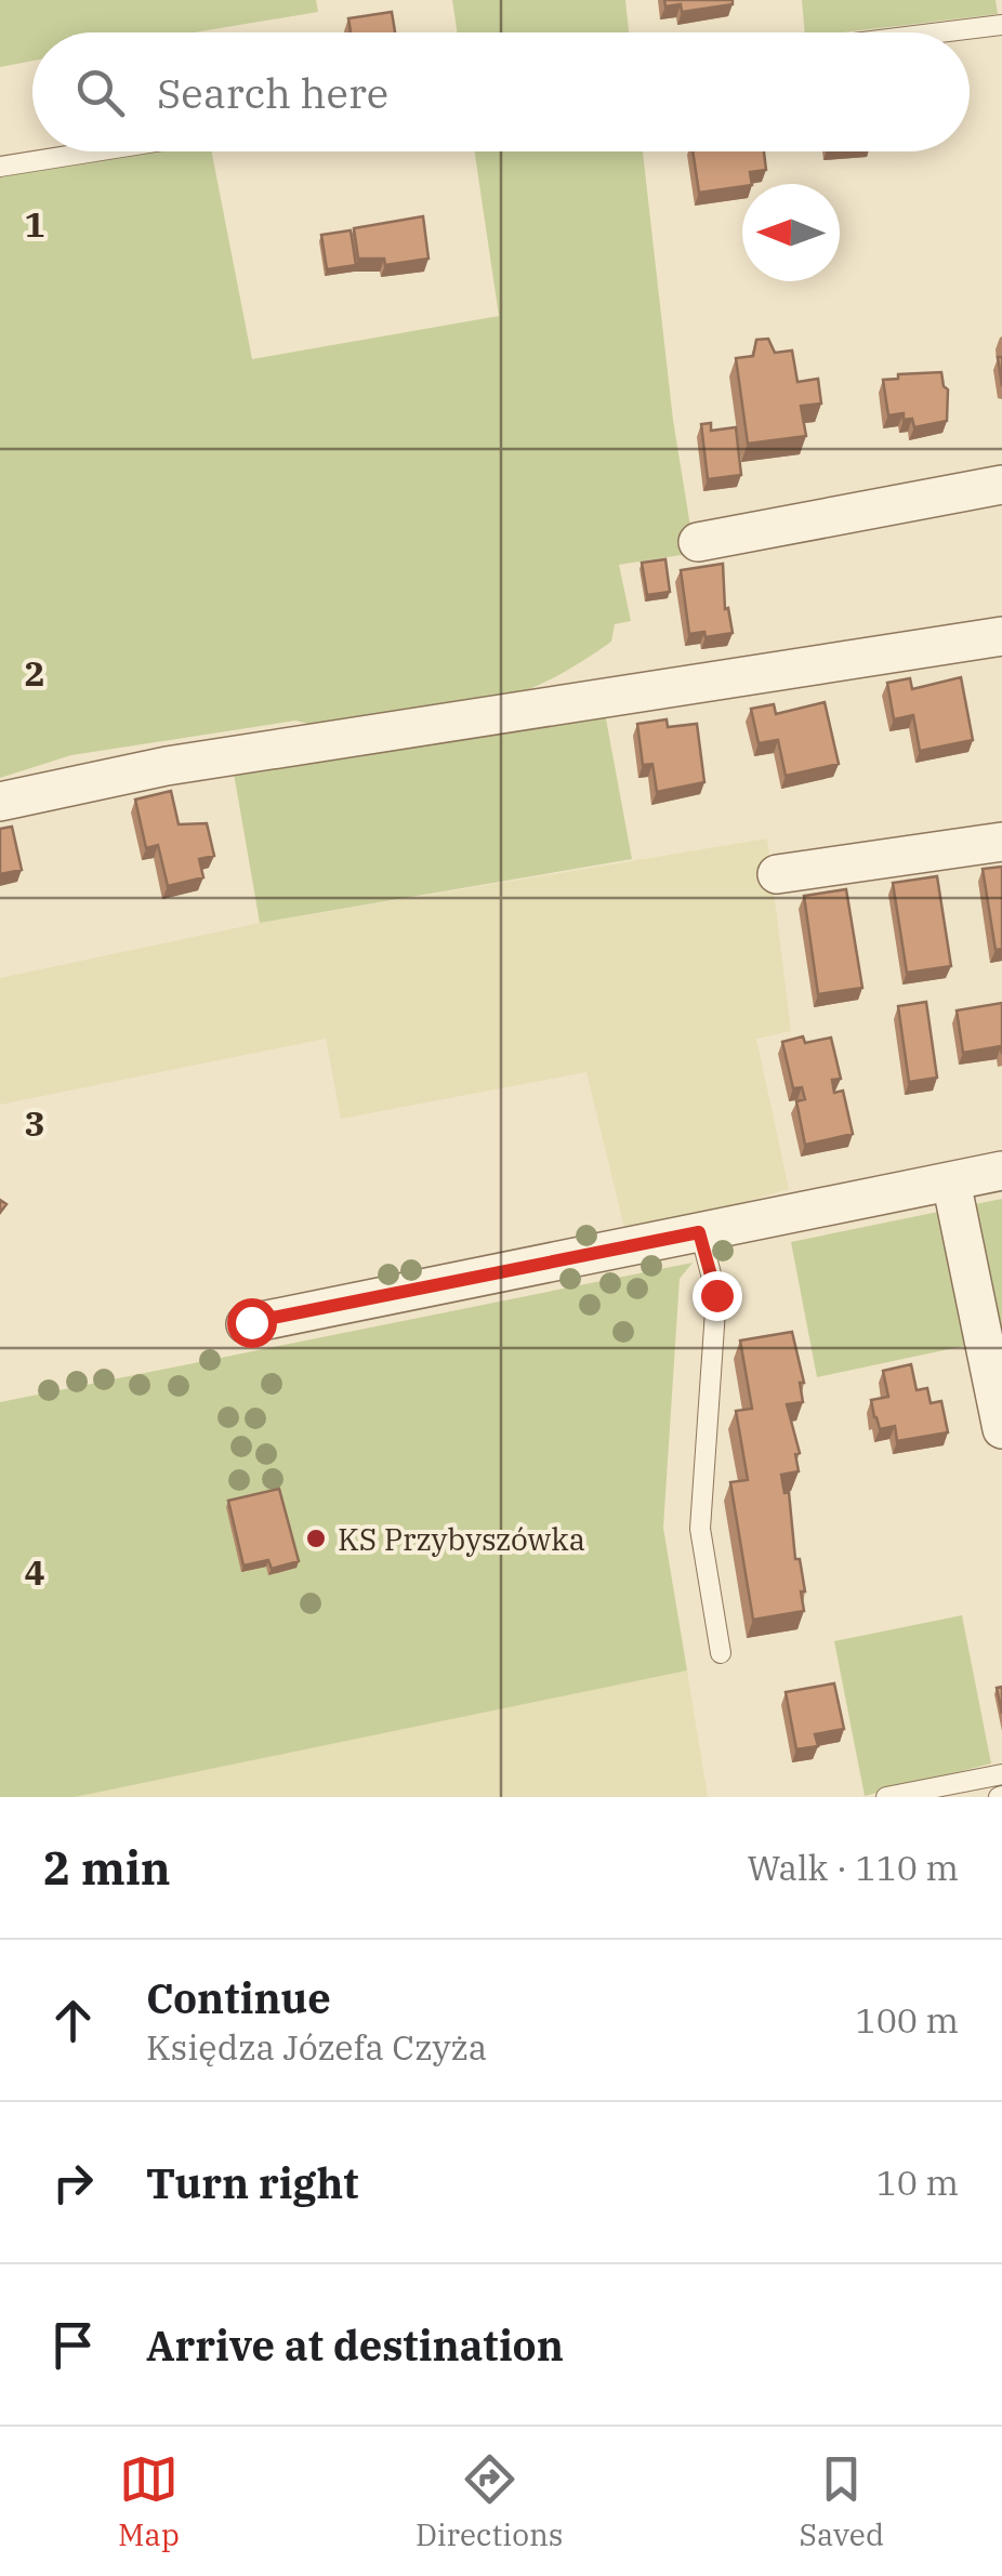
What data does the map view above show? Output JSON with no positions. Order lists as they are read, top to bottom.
{
  "places": ["KS Przybyszówka"],
  "north": "left",
  "page": {
    "search": "Search here",
    "heading": ["2 min", "Walk · 110 m"],
    "list": [
      ["Continue", "Księdza Józefa Czyża", "100 m"],
      ["Turn right", "10 m"],
      "Arrive at destination"
    ],
    "nav": ["Map", "Directions", "Saved"]
  },
  "grid": {
    "rows": [
      "1",
      "2",
      "3",
      "4"
    ]
  }
}
